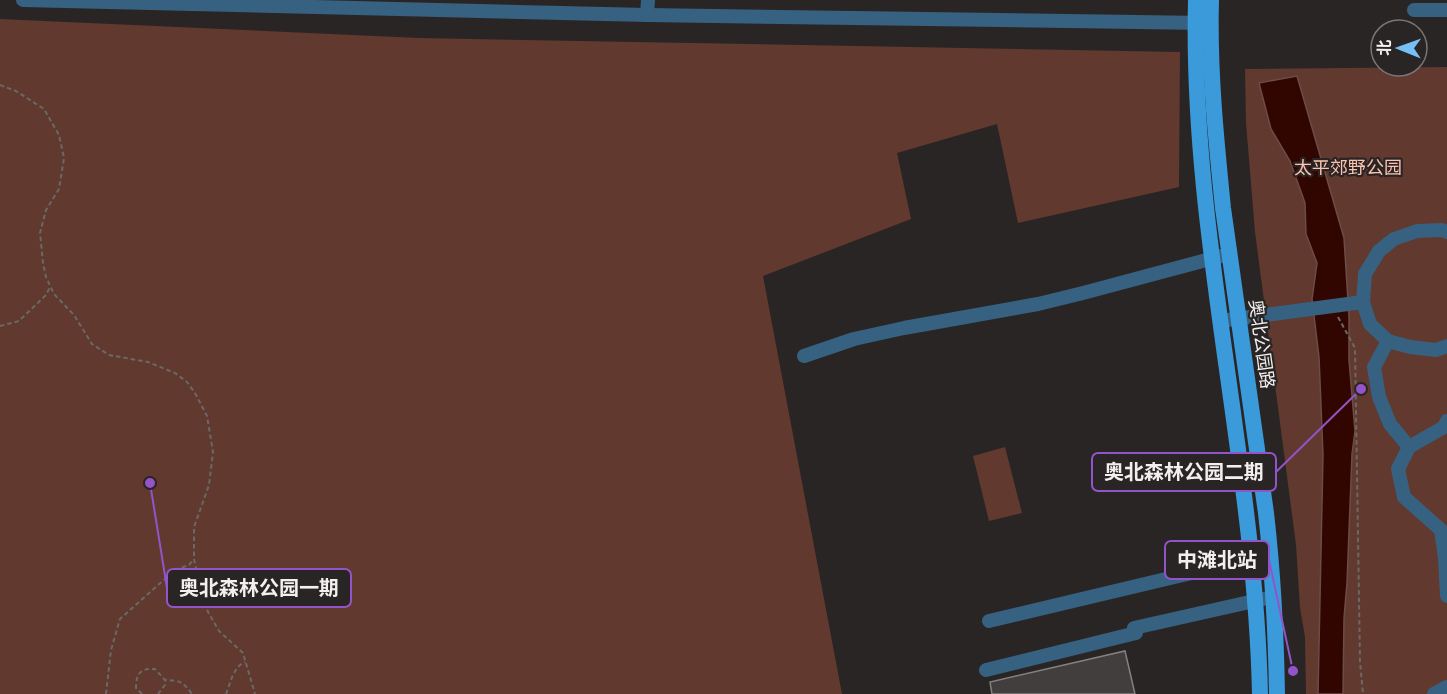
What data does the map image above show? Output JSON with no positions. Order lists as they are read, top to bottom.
{
  "streets": {
    "main road": ["奥北公园路"]
  },
  "parks": ["太平郊野公园"],
  "places": ["奥北森林公园二期", "奥北森林公园一期", "中滩北站"],
  "north": "left"
}
